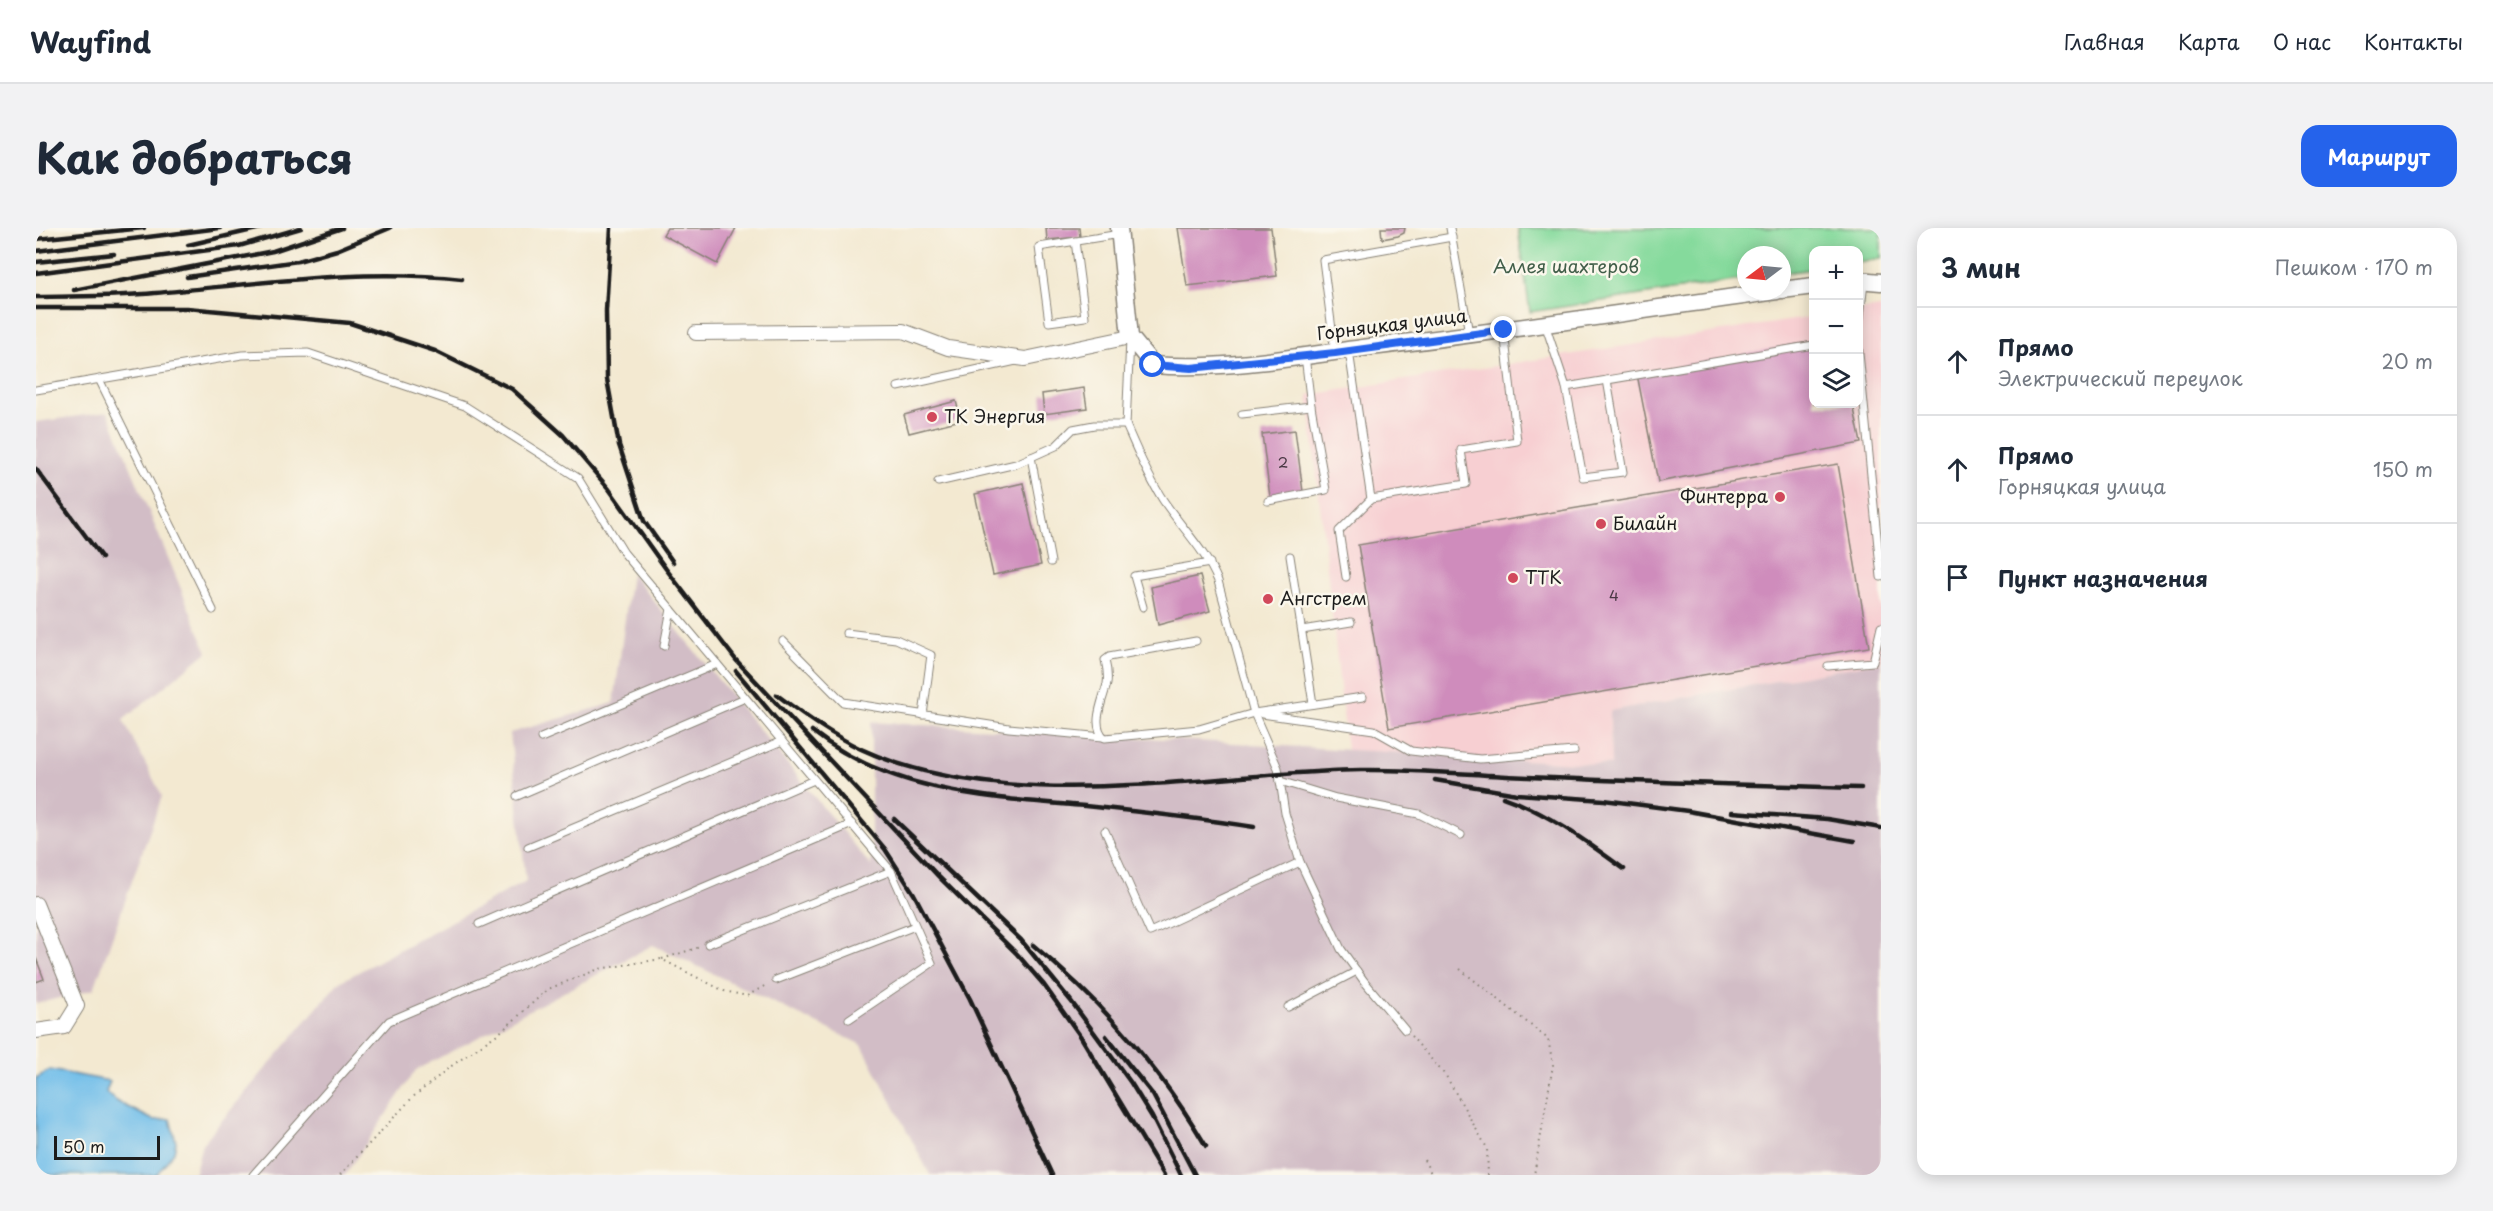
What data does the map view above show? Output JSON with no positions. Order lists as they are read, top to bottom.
{
  "streets": {
    "street": ["Горняцкая улица"]
  },
  "parks": ["Аллея шахтеров"],
  "places": [
    "ТК Энергия",
    "Финтерра",
    "Билайн",
    "ТТК",
    "Ангстрем"
  ],
  "house_numbers": ["2", "4"],
  "scale_bar": "50 m",
  "north": "left",
  "page": {
    "header": "Wayfind",
    "nav": [
      "Главная",
      "Карта",
      "О нас",
      "Контакты"
    ],
    "title": "Как добраться",
    "buttons": "Маршрут",
    "heading": ["3 мин", "Пешком · 170 m"],
    "map_buttons": ["+", "−"],
    "list": [
      ["Прямо", "Электрический переулок", "20 m"],
      ["Прямо", "Горняцкая улица", "150 m"],
      "Пункт назначения"
    ],
    "scale": "50 m"
  }
}
